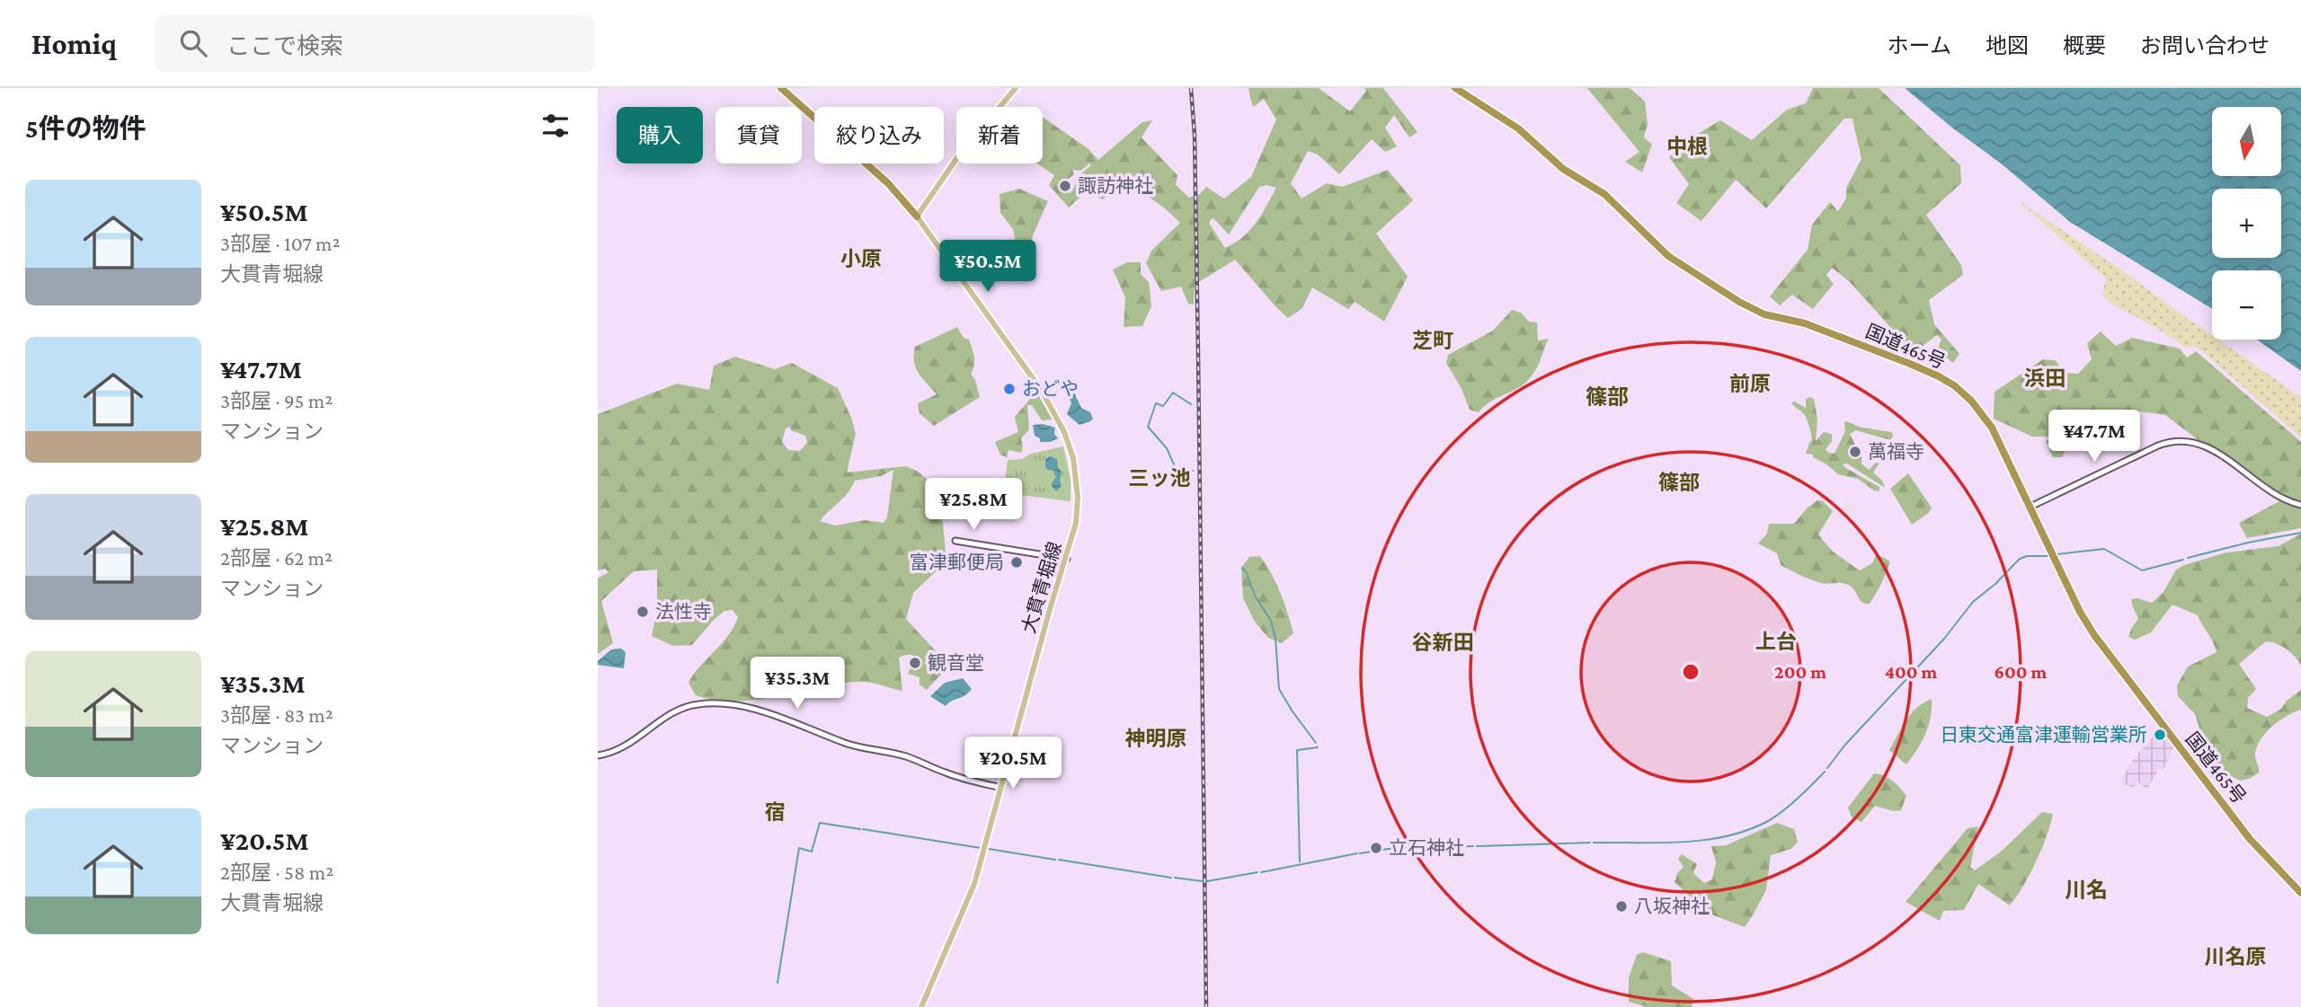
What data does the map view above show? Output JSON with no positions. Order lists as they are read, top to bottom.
{
  "streets": {
    "highway": ["国道465号"],
    "main road": ["大貫青堀線"]
  },
  "districts": [
    "中根",
    "小原",
    "芝町",
    "浜田",
    "前原",
    "篠部",
    "三ッ池",
    "篠部",
    "上台",
    "谷新田",
    "神明原",
    "宿",
    "川名",
    "川名原"
  ],
  "places": [
    "諏訪神社",
    "おどや",
    "萬福寺",
    "富津郵便局",
    "法性寺",
    "観音堂",
    "日東交通富津運輸営業所",
    "立石神社",
    "八坂神社"
  ],
  "north": "bottom",
  "page": {
    "header": "Homiq",
    "search": "ここで検索",
    "nav": [
      "ホーム",
      "地図",
      "概要",
      "お問い合わせ"
    ],
    "heading": "5件の物件",
    "map_buttons": ["+", "−"],
    "chip": [
      "購入",
      "賃貸",
      "絞り込み",
      "新着"
    ],
    "list": [
      {
        "name": "¥50.5M",
        "note": "3部屋 · 107 m² · 大貫青堀線"
      },
      {
        "name": "¥47.7M",
        "note": "3部屋 · 95 m² · マンション"
      },
      {
        "name": "¥25.8M",
        "note": "2部屋 · 62 m² · マンション"
      },
      {
        "name": "¥35.3M",
        "note": "3部屋 · 83 m² · マンション"
      },
      {
        "name": "¥20.5M",
        "note": "2部屋 · 58 m² · 大貫青堀線"
      }
    ],
    "price": [
      "¥50.5M",
      "¥47.7M",
      "¥25.8M",
      "¥35.3M",
      "¥20.5M"
    ]
  },
  "rings": ["200 m", "400 m", "600 m"]
}
